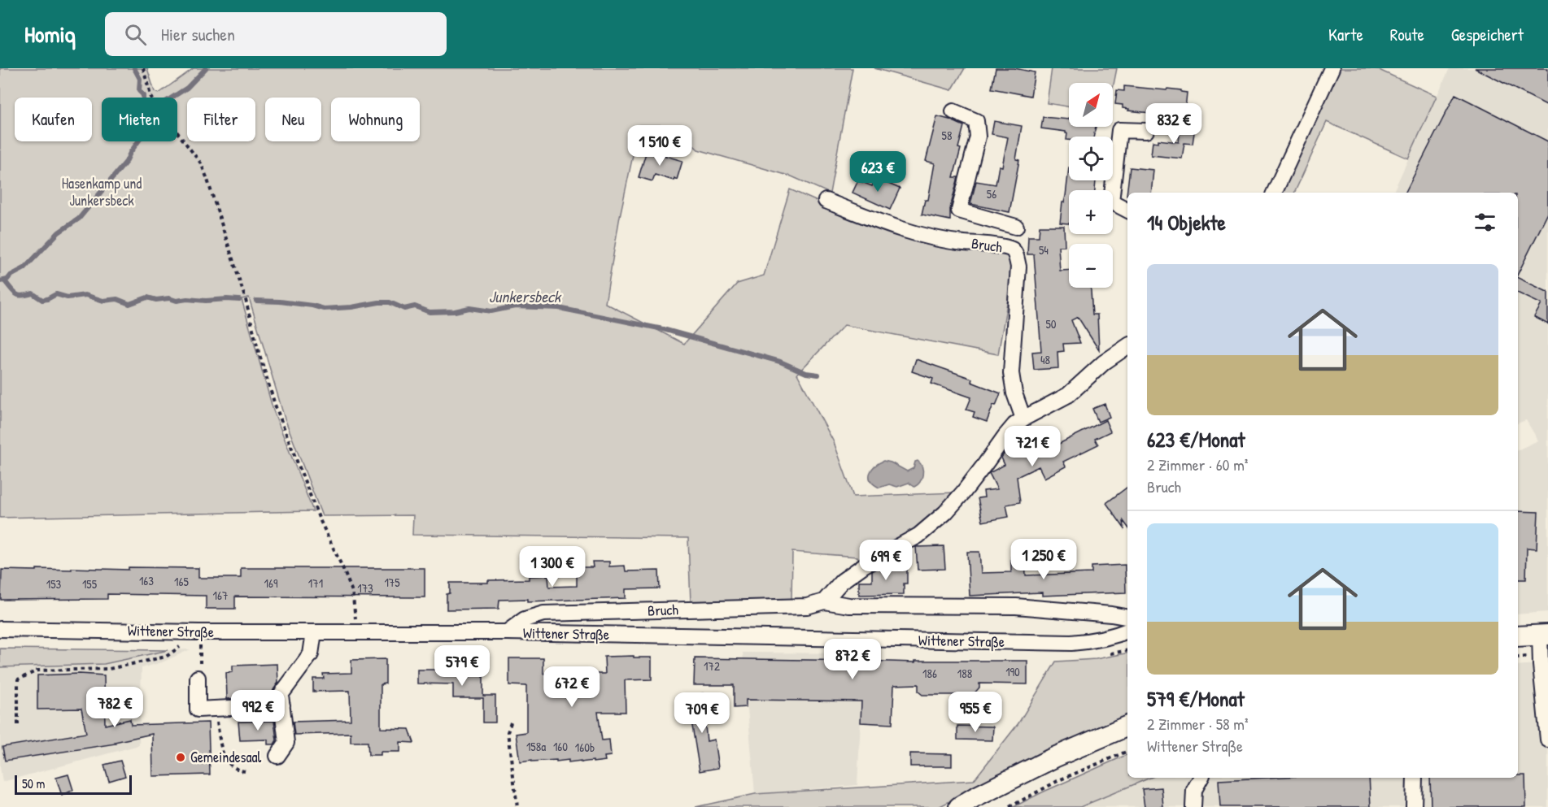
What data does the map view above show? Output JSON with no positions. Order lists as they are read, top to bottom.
{
  "streets": {
    "street": ["Bruch", "Wittener Straße"]
  },
  "crossings": [
    ["Bruch", "Wittener Straße"]
  ],
  "water": ["Junkersbeck"],
  "parks": ["Hasenkamp und Junkersbeck"],
  "places": ["Gemeindesaal"],
  "house_numbers": [
    "58",
    "56",
    "54",
    "50",
    "48",
    "163",
    "165",
    "175",
    "169",
    "171",
    "153",
    "155",
    "173",
    "167",
    "172",
    "190",
    "186",
    "188",
    "158a",
    "160",
    "160b"
  ],
  "scale_bar": "50 m",
  "north": "top right",
  "page": {
    "header": "Homiq",
    "search": "Hier suchen",
    "nav": ["Karte", "Route", "Gespeichert"],
    "map_buttons": ["+", "−"],
    "chip": [
      "Kaufen",
      "Mieten",
      "Filter",
      "Neu",
      "Wohnung"
    ],
    "price": [
      "832 €",
      "1 510 €",
      "623 €",
      "721 €",
      "1 250 €",
      "699 €",
      "1 300 €",
      "872 €",
      "579 €",
      "672 €",
      "782 €",
      "992 €",
      "955 €",
      "709 €"
    ],
    "heading": "14 Objekte",
    "list": [
      {
        "name": "623 €/Monat",
        "note": "2 Zimmer · 60 m² · Bruch"
      },
      {
        "name": "579 €/Monat",
        "note": "2 Zimmer · 58 m² · Wittener Straße"
      }
    ],
    "scale": "50 m"
  }
}
